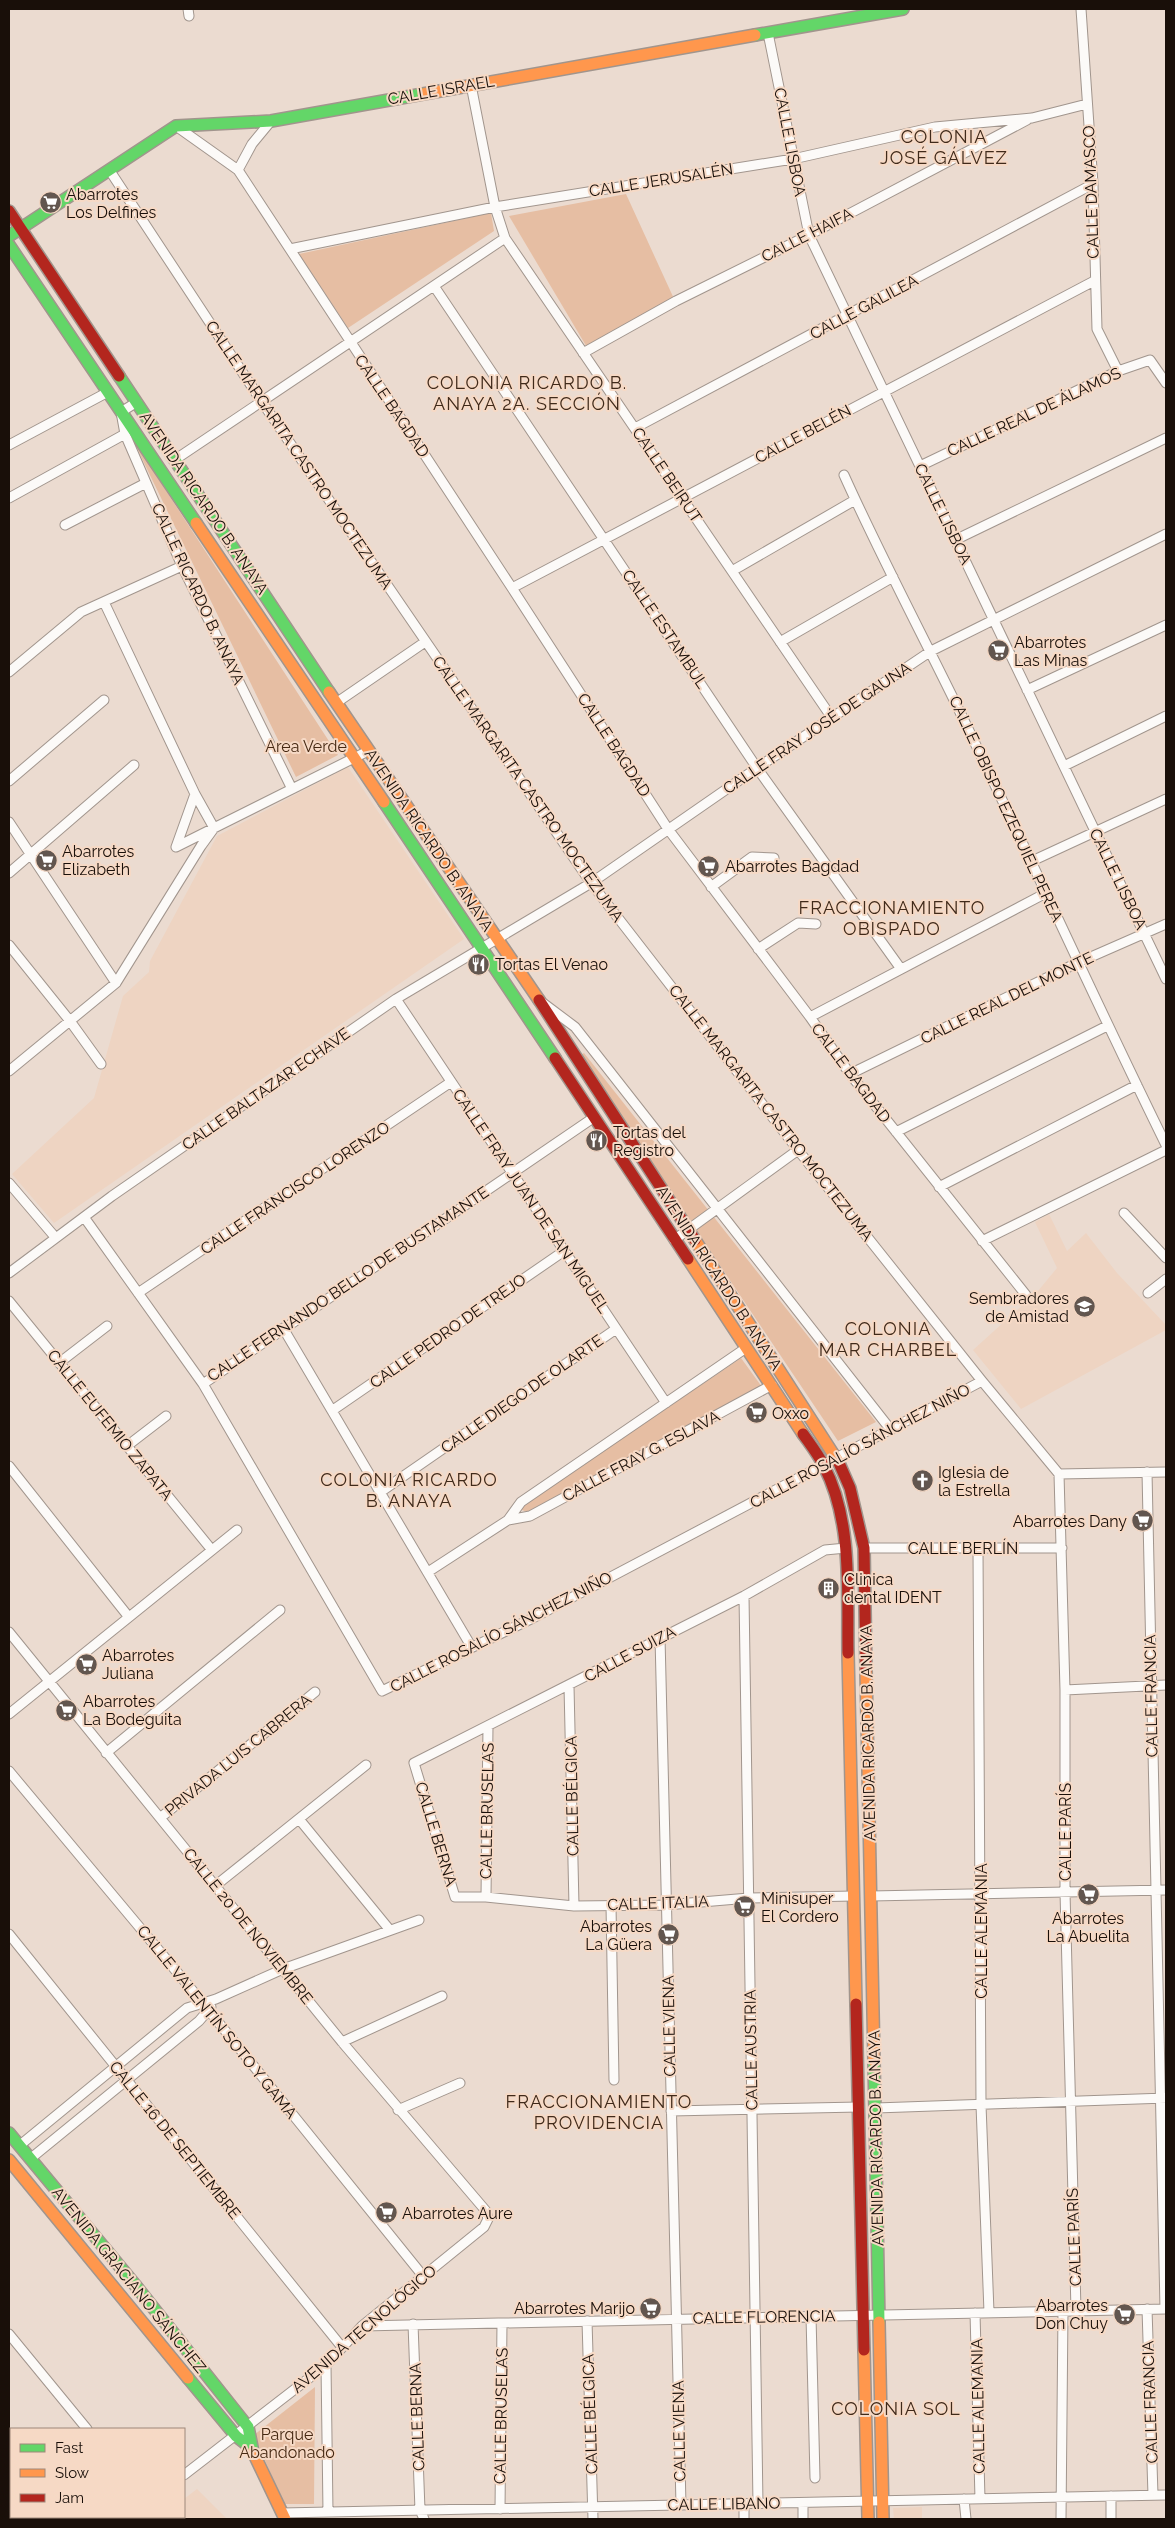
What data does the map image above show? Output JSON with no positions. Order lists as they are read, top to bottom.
{
  "streets": {
    "main road": ["CALLE ISRAEL", "AVENIDA RICARDO B. ANAYA", "AVENIDA GRACIANO SÁNCHEZ"],
    "street": [
      "CALLE LISBOA",
      "CALLE JERUSALÉN",
      "CALLE DAMASCO",
      "CALLE HAIFA",
      "CALLE GALILEA",
      "CALLE BAGDAD",
      "CALLE REAL DE ÁLAMOS",
      "CALLE BELÉN",
      "CALLE MARGARITA CASTRO MOCTEZUMA",
      "CALLE BEIRUT",
      "CALLE RICARDO B. ANAYA",
      "CALLE ESTAMBUL",
      "CALLE FRAY JOSÉ DE GAUNA",
      "CALLE OBISPO EZEQUIEL PEREA",
      "CALLE REAL DEL MONTE",
      "CALLE BALTAZAR ECHAVE",
      "CALLE FRANCISCO LORENZO",
      "CALLE FRAY JUAN DE SAN MIGUEL",
      "CALLE FERNANDO BELLO DE BUSTAMANTE",
      "CALLE PEDRO DE TREJO",
      "CALLE DIEGO DE OLARTE",
      "CALLE EUFEMIO ZAPATA",
      "CALLE ROSALÍO SÁNCHEZ NIÑO",
      "CALLE FRAY G. ESLAVA",
      "CALLE BERLÍN",
      "CALLE SUIZA",
      "CALLE FRANCIA",
      "PRIVADA LUIS CABRERA",
      "CALLE BÉLGICA",
      "CALLE BRUSELAS",
      "CALLE PARÍS",
      "CALLE BERNA",
      "CALLE ITALIA",
      "CALLE 20 DE NOVIEMBRE",
      "CALLE ALEMANIA",
      "CALLE VALENTÍN SOTO Y GAMA",
      "CALLE VIENA",
      "CALLE AUSTRIA",
      "CALLE 16 DE SEPTIEMBRE",
      "CALLE FLORENCIA",
      "AVENIDA TECNOLÓGICO",
      "CALLE LIBANO"
    ]
  },
  "crossings": [
    ["CALLE ISRAEL", "CALLE LISBOA"],
    ["CALLE ISRAEL", "CALLE BAGDAD"],
    ["CALLE ISRAEL", "CALLE BEIRUT"],
    ["CALLE LISBOA", "CALLE JERUSALÉN"],
    ["CALLE LISBOA", "CALLE HAIFA"],
    ["CALLE LISBOA", "CALLE GALILEA"],
    ["CALLE LISBOA", "CALLE REAL DE ÁLAMOS"],
    ["CALLE LISBOA", "CALLE BELÉN"],
    ["CALLE LISBOA", "CALLE FRAY JOSÉ DE GAUNA"],
    ["CALLE LISBOA", "CALLE REAL DEL MONTE"],
    ["CALLE JERUSALÉN", "CALLE HAIFA"],
    ["CALLE JERUSALÉN", "CALLE BAGDAD"],
    ["CALLE JERUSALÉN", "CALLE BEIRUT"],
    ["CALLE DAMASCO", "CALLE GALILEA"],
    ["CALLE DAMASCO", "CALLE REAL DE ÁLAMOS"],
    ["CALLE DAMASCO", "CALLE BELÉN"],
    ["CALLE HAIFA", "CALLE BEIRUT"],
    ["CALLE GALILEA", "CALLE BEIRUT"],
    ["CALLE BAGDAD", "CALLE BELÉN"],
    ["CALLE BAGDAD", "CALLE FRAY JOSÉ DE GAUNA"],
    ["CALLE BAGDAD", "CALLE REAL DEL MONTE"],
    ["CALLE BELÉN", "CALLE BEIRUT"],
    ["CALLE BELÉN", "CALLE ESTAMBUL"],
    ["CALLE MARGARITA CASTRO MOCTEZUMA", "CALLE FRAY JOSÉ DE GAUNA"],
    ["CALLE MARGARITA CASTRO MOCTEZUMA", "CALLE ROSALÍO SÁNCHEZ NIÑO"],
    ["CALLE BEIRUT", "CALLE FRAY JOSÉ DE GAUNA"],
    ["AVENIDA RICARDO B. ANAYA", "CALLE RICARDO B. ANAYA"],
    ["AVENIDA RICARDO B. ANAYA", "CALLE FRAY JOSÉ DE GAUNA"],
    ["AVENIDA RICARDO B. ANAYA", "CALLE BALTAZAR ECHAVE"],
    ["AVENIDA RICARDO B. ANAYA", "CALLE FERNANDO BELLO DE BUSTAMANTE"],
    ["AVENIDA RICARDO B. ANAYA", "CALLE ROSALÍO SÁNCHEZ NIÑO"],
    ["AVENIDA RICARDO B. ANAYA", "CALLE FRAY G. ESLAVA"],
    ["AVENIDA RICARDO B. ANAYA", "CALLE BERLÍN"],
    ["AVENIDA RICARDO B. ANAYA", "CALLE SUIZA"],
    ["AVENIDA RICARDO B. ANAYA", "CALLE ITALIA"],
    ["AVENIDA RICARDO B. ANAYA", "CALLE FLORENCIA"],
    ["AVENIDA RICARDO B. ANAYA", "CALLE LIBANO"],
    ["CALLE ESTAMBUL", "CALLE FRAY JOSÉ DE GAUNA"],
    ["CALLE FRAY JOSÉ DE GAUNA", "CALLE OBISPO EZEQUIEL PEREA"],
    ["CALLE FRAY JOSÉ DE GAUNA", "CALLE BALTAZAR ECHAVE"],
    ["CALLE OBISPO EZEQUIEL PEREA", "CALLE REAL DEL MONTE"],
    ["CALLE BALTAZAR ECHAVE", "CALLE FRAY JUAN DE SAN MIGUEL"],
    ["CALLE BALTAZAR ECHAVE", "CALLE ROSALÍO SÁNCHEZ NIÑO"],
    ["CALLE FRANCISCO LORENZO", "CALLE FRAY JUAN DE SAN MIGUEL"],
    ["CALLE FRANCISCO LORENZO", "CALLE ROSALÍO SÁNCHEZ NIÑO"],
    ["CALLE FRAY JUAN DE SAN MIGUEL", "CALLE FERNANDO BELLO DE BUSTAMANTE"],
    ["CALLE FRAY JUAN DE SAN MIGUEL", "CALLE PEDRO DE TREJO"],
    ["CALLE FRAY JUAN DE SAN MIGUEL", "CALLE DIEGO DE OLARTE"],
    ["CALLE FRAY JUAN DE SAN MIGUEL", "CALLE FRAY G. ESLAVA"],
    ["CALLE FERNANDO BELLO DE BUSTAMANTE", "CALLE ROSALÍO SÁNCHEZ NIÑO"],
    ["CALLE BERLÍN", "CALLE PARÍS"],
    ["CALLE BERLÍN", "CALLE ALEMANIA"],
    ["CALLE SUIZA", "CALLE BÉLGICA"],
    ["CALLE SUIZA", "CALLE BRUSELAS"],
    ["CALLE SUIZA", "CALLE BERNA"],
    ["CALLE SUIZA", "CALLE VIENA"],
    ["CALLE SUIZA", "CALLE AUSTRIA"],
    ["CALLE FRANCIA", "CALLE FLORENCIA"],
    ["CALLE FRANCIA", "CALLE LIBANO"],
    ["PRIVADA LUIS CABRERA", "CALLE 20 DE NOVIEMBRE"],
    ["CALLE BÉLGICA", "CALLE ITALIA"],
    ["CALLE BÉLGICA", "CALLE FLORENCIA"],
    ["CALLE BÉLGICA", "CALLE LIBANO"],
    ["CALLE BRUSELAS", "CALLE ITALIA"],
    ["CALLE BRUSELAS", "CALLE FLORENCIA"],
    ["CALLE BRUSELAS", "CALLE LIBANO"],
    ["CALLE PARÍS", "CALLE FLORENCIA"],
    ["CALLE BERNA", "CALLE ITALIA"],
    ["CALLE BERNA", "CALLE FLORENCIA"],
    ["CALLE BERNA", "CALLE LIBANO"],
    ["CALLE ITALIA", "CALLE VIENA"],
    ["CALLE ITALIA", "CALLE AUSTRIA"],
    ["CALLE 20 DE NOVIEMBRE", "AVENIDA TECNOLÓGICO"],
    ["CALLE ALEMANIA", "CALLE FLORENCIA"],
    ["CALLE ALEMANIA", "CALLE LIBANO"],
    ["CALLE VALENTÍN SOTO Y GAMA", "AVENIDA TECNOLÓGICO"],
    ["CALLE VIENA", "CALLE FLORENCIA"],
    ["CALLE VIENA", "CALLE LIBANO"],
    ["CALLE AUSTRIA", "CALLE FLORENCIA"],
    ["CALLE AUSTRIA", "CALLE LIBANO"],
    ["CALLE 16 DE SEPTIEMBRE", "AVENIDA TECNOLÓGICO"],
    ["AVENIDA GRACIANO SÁNCHEZ", "AVENIDA TECNOLÓGICO"],
    ["CALLE FLORENCIA", "AVENIDA TECNOLÓGICO"]
  ],
  "districts": [
    "COLONIA JOSÉ GÁLVEZ",
    "COLONIA RICARDO B. ANAYA 2A. SECCIÓN",
    "FRACCIONAMIENTO OBISPADO",
    "COLONIA MAR CHARBEL",
    "COLONIA RICARDO B. ANAYA",
    "FRACCIONAMIENTO PROVIDENCIA",
    "COLONIA SOL"
  ],
  "parks": ["Area Verde", "Parque Abandonado"],
  "places": {
    "supermarket": [
      "Abarrotes Los Delfines",
      "Abarrotes Las Minas",
      "Abarrotes Elizabeth",
      "Abarrotes Bagdad",
      "Oxxo",
      "Abarrotes Dany",
      "Abarrotes Juliana",
      "Abarrotes La Bodeguita",
      "Abarrotes La Abuelita",
      "Minisuper El Cordero",
      "Abarrotes La Güera",
      "Abarrotes Aure",
      "Abarrotes Marijo",
      "Abarrotes Don Chuy"
    ],
    "restaurant": ["Tortas El Venao", "Tortas del Registro"],
    "school or university": ["Sembradores de Amistad"],
    "church": ["Iglesia de la Estrella"],
    "building": ["Clinica dental IDENT"]
  },
  "legend": ["Fast", "Slow", "Jam"]
}
